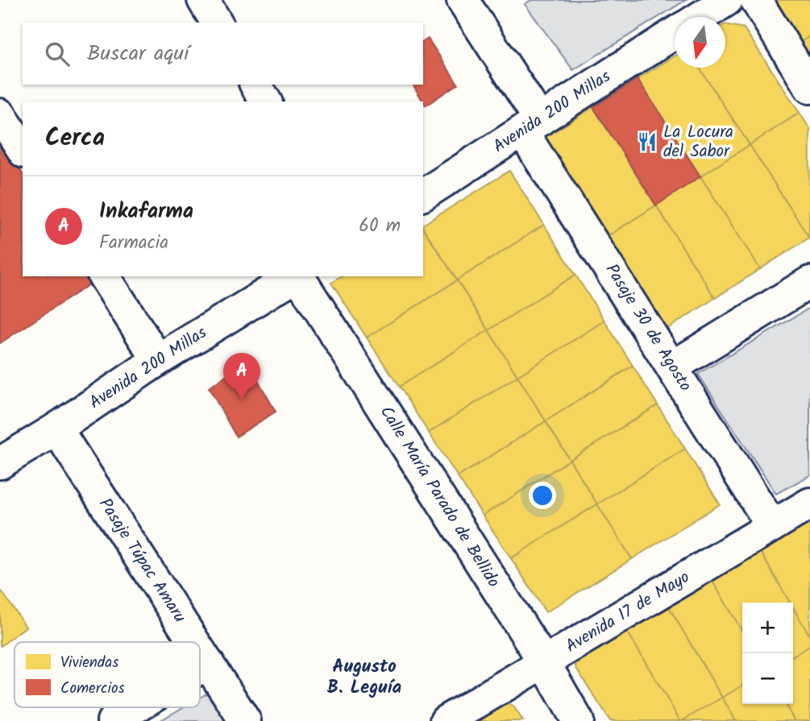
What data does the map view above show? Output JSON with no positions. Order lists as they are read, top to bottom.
{
  "streets": {
    "street": [
      "Avenida 200 Millas",
      "Pasaje 30 de Agosto",
      "Calle María Parado de Bellido",
      "Pasaje Túpac Amaru",
      "Avenida 17 de Mayo"
    ]
  },
  "crossings": [
    ["Avenida 200 Millas", "Pasaje 30 de Agosto"],
    ["Avenida 200 Millas", "Pasaje Túpac Amaru"],
    ["Pasaje 30 de Agosto", "Avenida 17 de Mayo"],
    ["Calle María Parado de Bellido", "Avenida 17 de Mayo"]
  ],
  "districts": ["Augusto B. Leguía"],
  "places": {
    "restaurant": ["La Locura del Sabor"]
  },
  "legend": ["Viviendas", "Comercios"],
  "north": "bottom",
  "page": {
    "search": "Buscar aquí",
    "heading": "Cerca",
    "list": [
      {
        "mark": "A",
        "name": "Inkafarma",
        "note": "Farmacia",
        "value": "60 m"
      }
    ],
    "pins": "A",
    "map_buttons": ["+", "−"]
  }
}
